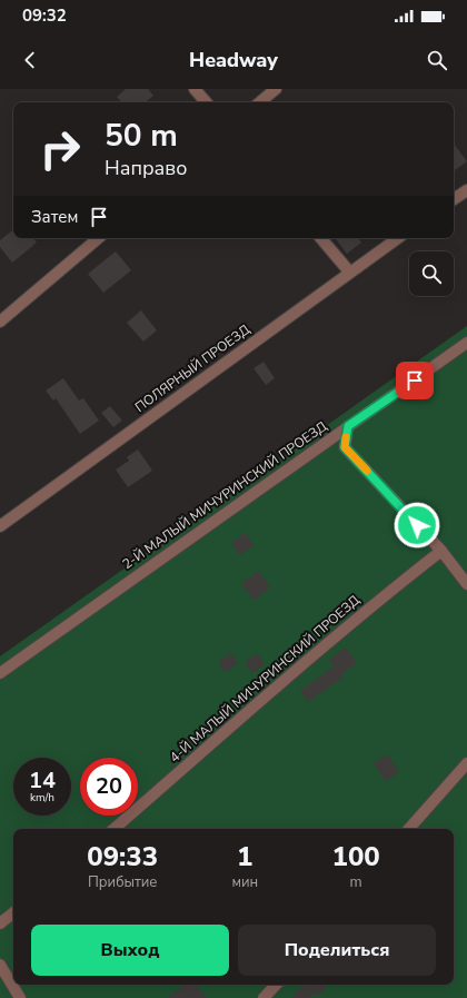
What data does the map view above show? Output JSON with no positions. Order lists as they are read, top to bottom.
{
  "streets": {
    "lane": ["ПОЛЯРНЫЙ ПРОЕЗД", "2-Й МАЛЫЙ МИЧУРИНСКИЙ ПРОЕЗД", "4-Й МАЛЫЙ МИЧУРИНСКИЙ ПРОЕЗД"]
  },
  "page": {
    "status": "09:32",
    "header": "Headway",
    "turn": ["50 m", "Направо"],
    "then": "Затем",
    "speed": "14 km/h",
    "limit": "20",
    "eta": [
      "09:33",
      "Прибытие",
      "1",
      "мин",
      "100",
      "m"
    ],
    "buttons": ["Выход", "Поделиться"]
  }
}
